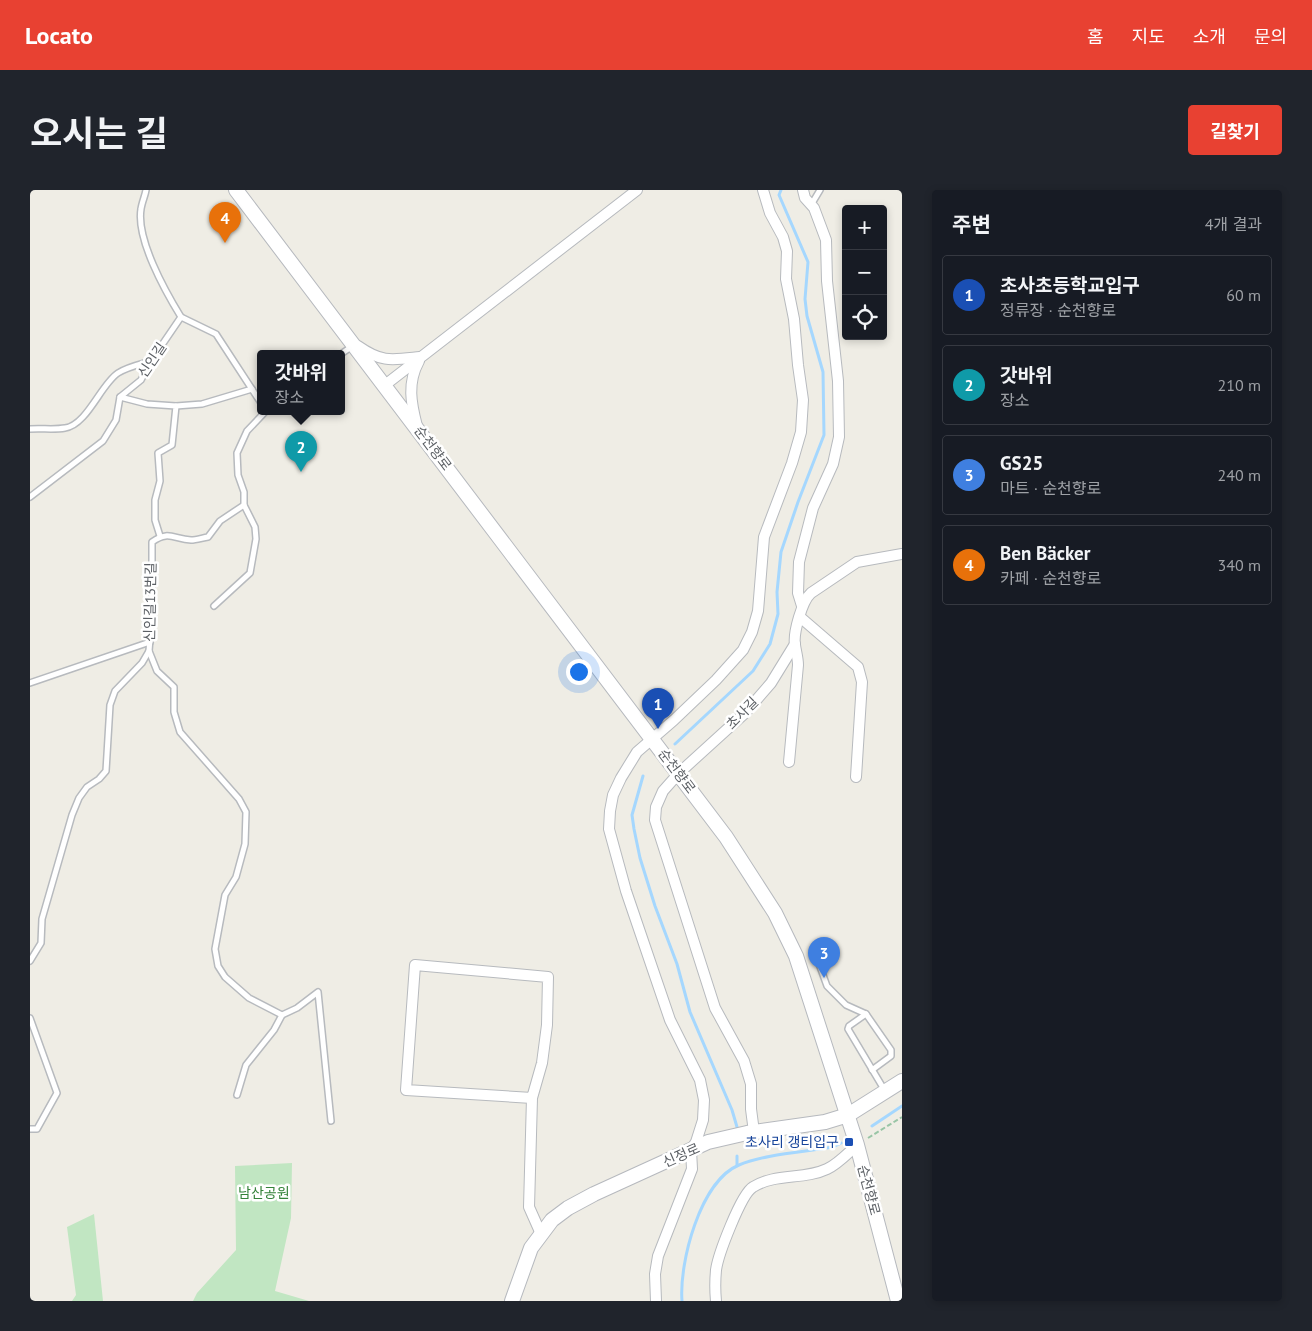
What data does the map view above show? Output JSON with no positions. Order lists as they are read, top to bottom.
{
  "streets": {
    "main road": ["순천향로", "신정로"],
    "street": ["초사길"],
    "lane": ["신인길", "신인길13번길"]
  },
  "crossings": [
    ["순천향로", "초사길"],
    ["순천향로", "신정로"],
    ["초사길", "신정로"]
  ],
  "parks": ["남산공원"],
  "places": {
    "transit": ["초사리 갱티입구"]
  },
  "page": {
    "header": "Locato",
    "nav": [
      "홈",
      "지도",
      "소개",
      "문의"
    ],
    "title": "오시는 길",
    "buttons": "길찾기",
    "heading": ["주변", "4개 결과"],
    "pins": [
      "4",
      "2",
      "1",
      "3"
    ],
    "map_buttons": ["+", "−"],
    "list": [
      {
        "mark": "1",
        "name": "초사초등학교입구",
        "note": "정류장 · 순천향로",
        "value": "60 m"
      },
      {
        "mark": "2",
        "name": "갓바위",
        "note": "장소",
        "value": "210 m"
      },
      {
        "mark": "3",
        "name": "GS25",
        "note": "마트 · 순천향로",
        "value": "240 m"
      },
      {
        "mark": "4",
        "name": "Ben Bäcker",
        "note": "카페 · 순천향로",
        "value": "340 m"
      }
    ],
    "popup": ["갓바위", "장소"]
  }
}
